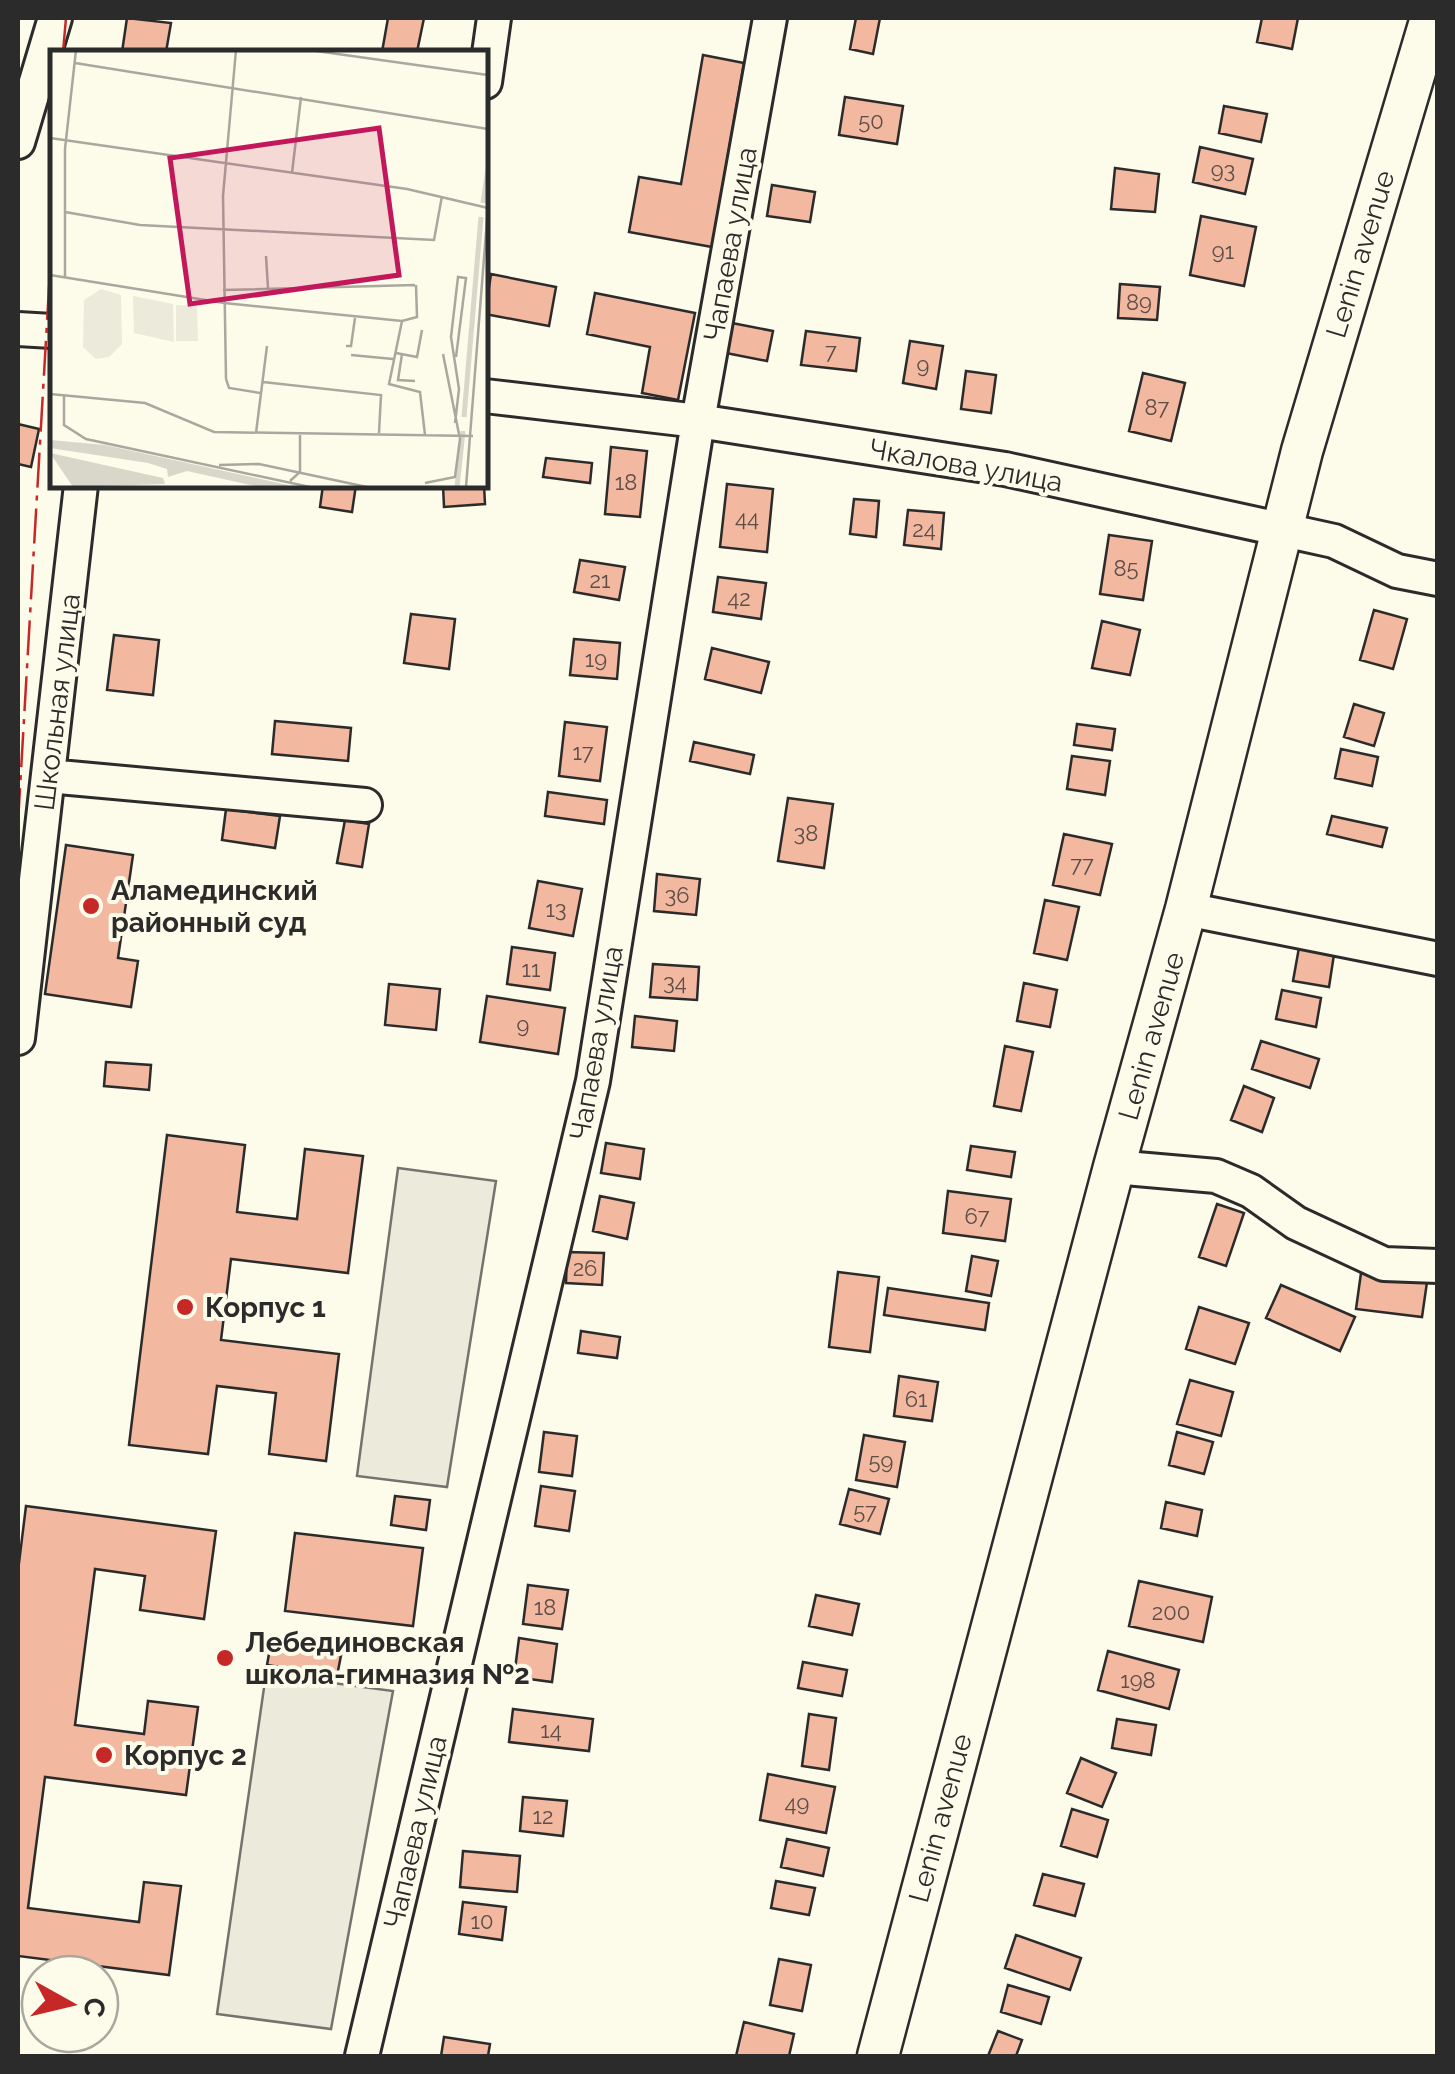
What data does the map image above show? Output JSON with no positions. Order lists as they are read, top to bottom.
{
  "streets": {
    "main road": ["Lenin avenue"],
    "street": ["Чапаева улица", "Чкалова улица", "Школьная улица"]
  },
  "crossings": [
    ["Чапаева улица", "Чкалова улица"],
    ["Lenin avenue", "Чкалова улица"]
  ],
  "places": [
    "Аламединский районный суд",
    "Корпус 1",
    "Лебединовская школа-гимназия №2",
    "Корпус 2"
  ],
  "house_numbers": [
    "50",
    "93",
    "91",
    "89",
    "7",
    "9",
    "87",
    "18",
    "44",
    "24",
    "85",
    "21",
    "42",
    "19",
    "17",
    "38",
    "77",
    "36",
    "13",
    "11",
    "34",
    "9",
    "67",
    "26",
    "61",
    "59",
    "57",
    "18",
    "200",
    "198",
    "14",
    "49",
    "12",
    "10"
  ],
  "north": "right"
}
